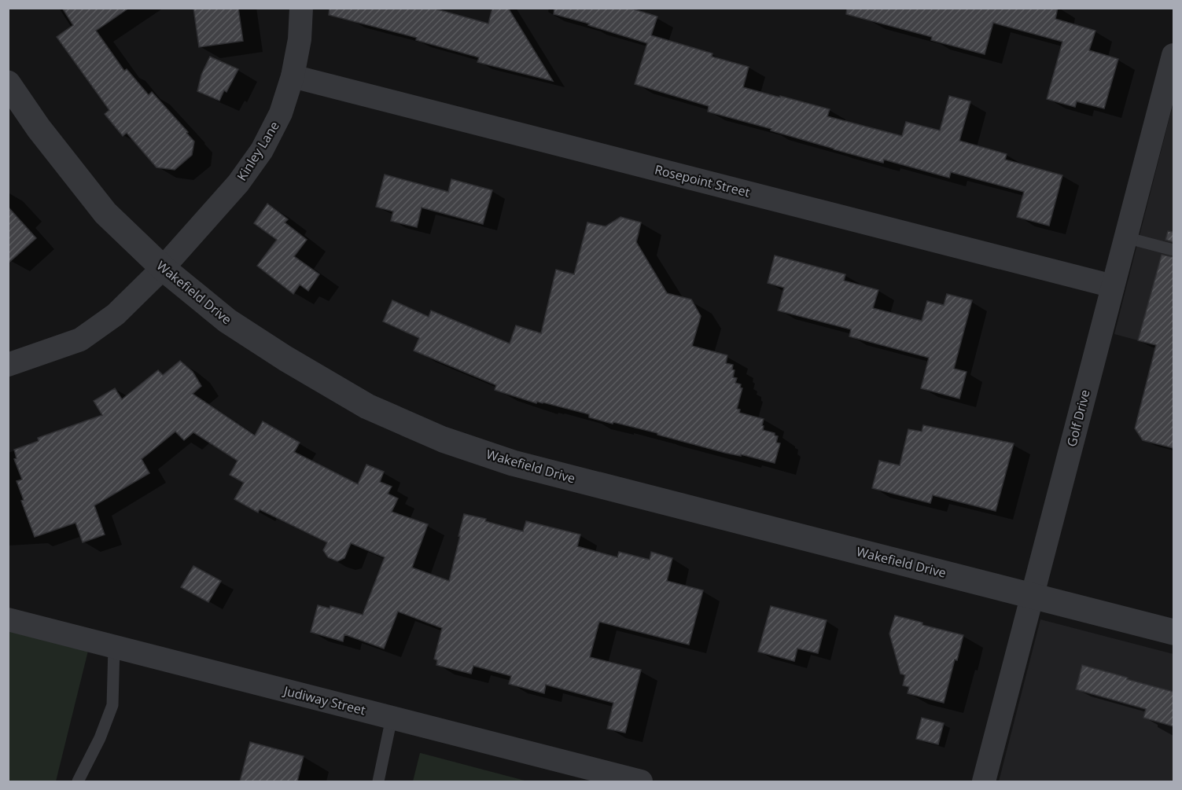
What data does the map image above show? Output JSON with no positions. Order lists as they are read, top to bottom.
{
  "streets": {
    "street": [
      "Kinley Lane",
      "Rosepoint Street",
      "Wakefield Drive",
      "Golf Drive",
      "Judiway Street"
    ]
  },
  "crossings": [
    ["Kinley Lane", "Rosepoint Street"],
    ["Kinley Lane", "Wakefield Drive"],
    ["Rosepoint Street", "Golf Drive"],
    ["Wakefield Drive", "Golf Drive"]
  ]
}
